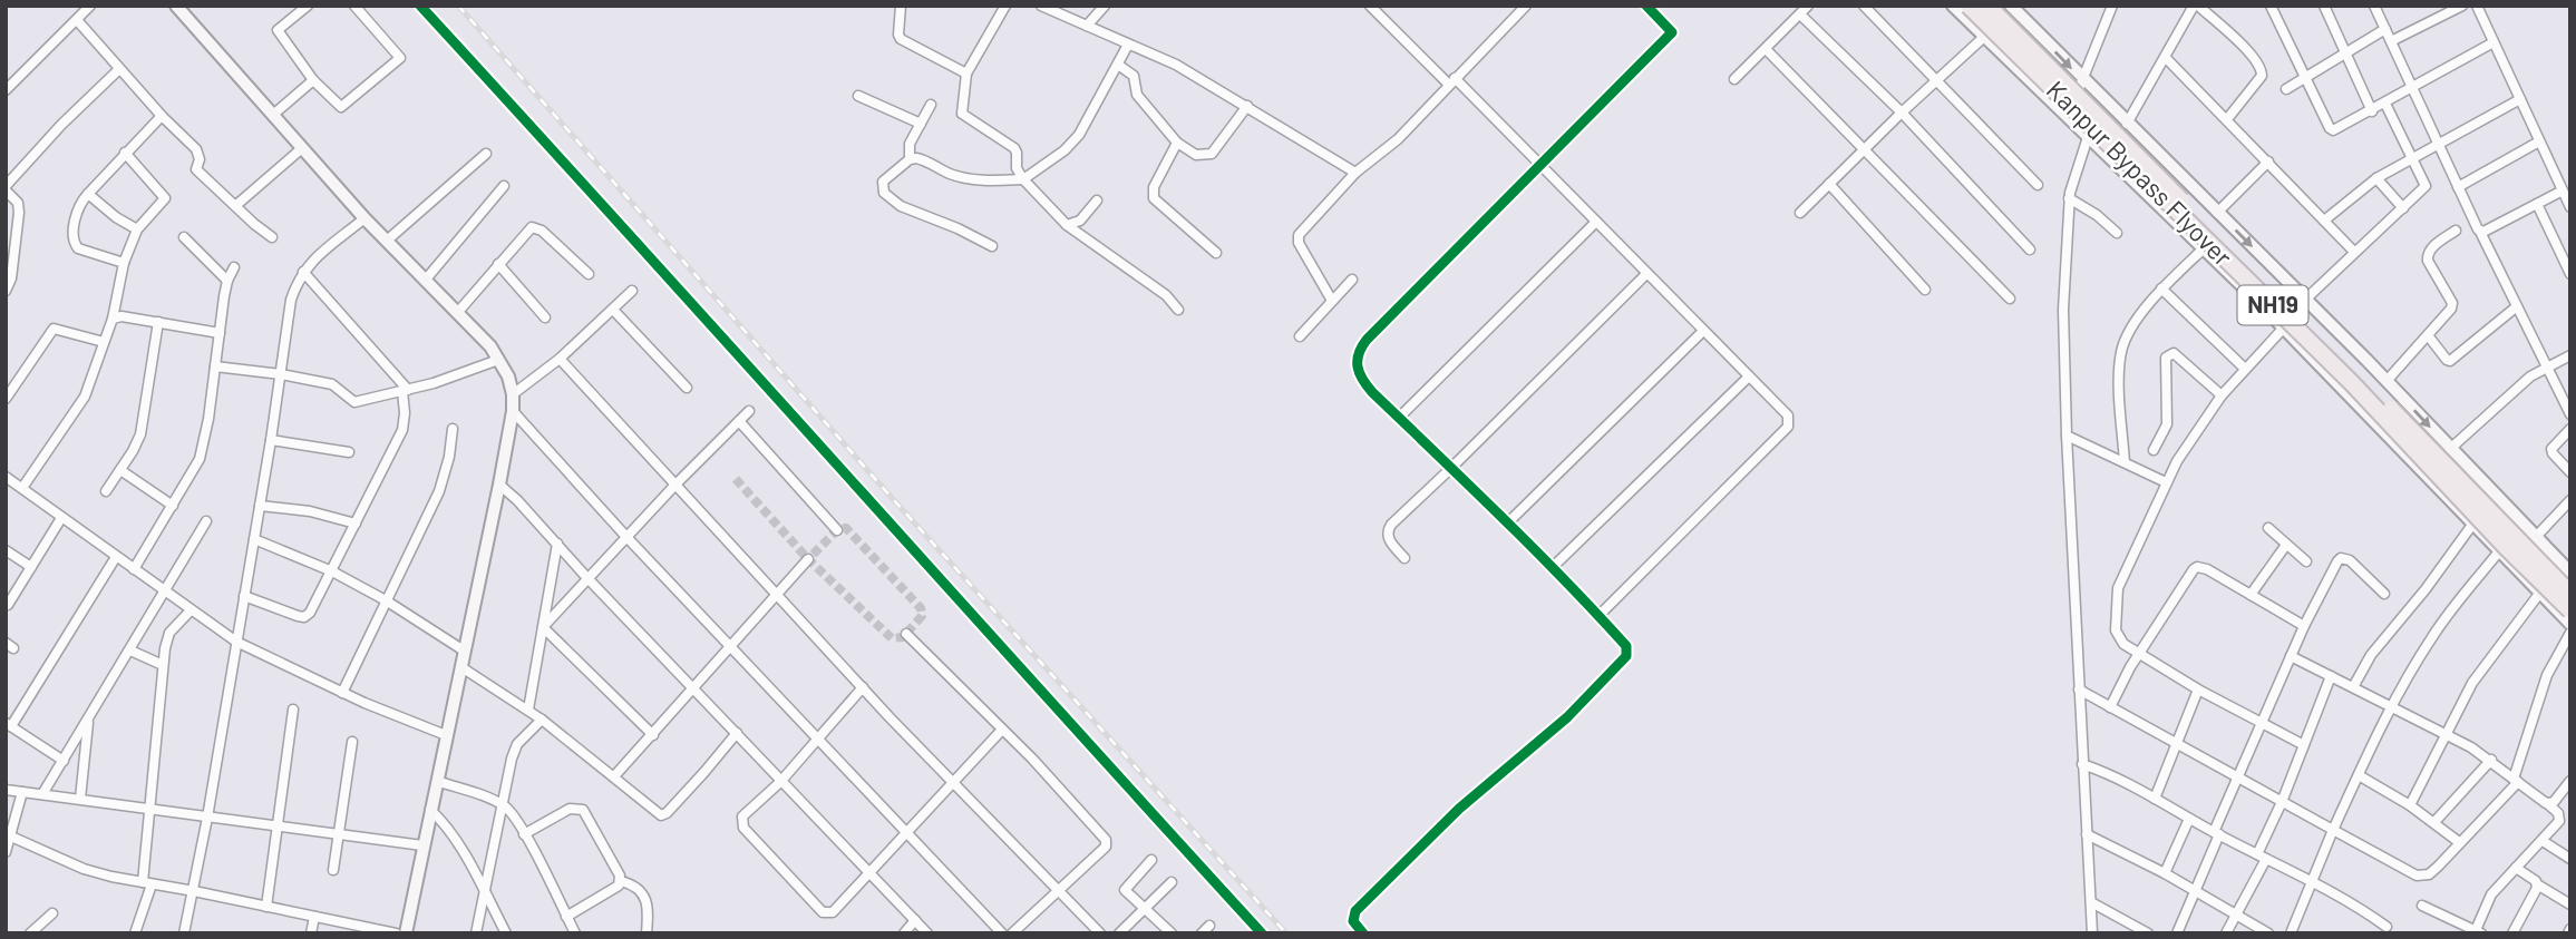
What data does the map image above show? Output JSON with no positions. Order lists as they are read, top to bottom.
{
  "streets": {
    "highway": ["Kanpur Bypass Flyover", "NH19"]
  }
}
